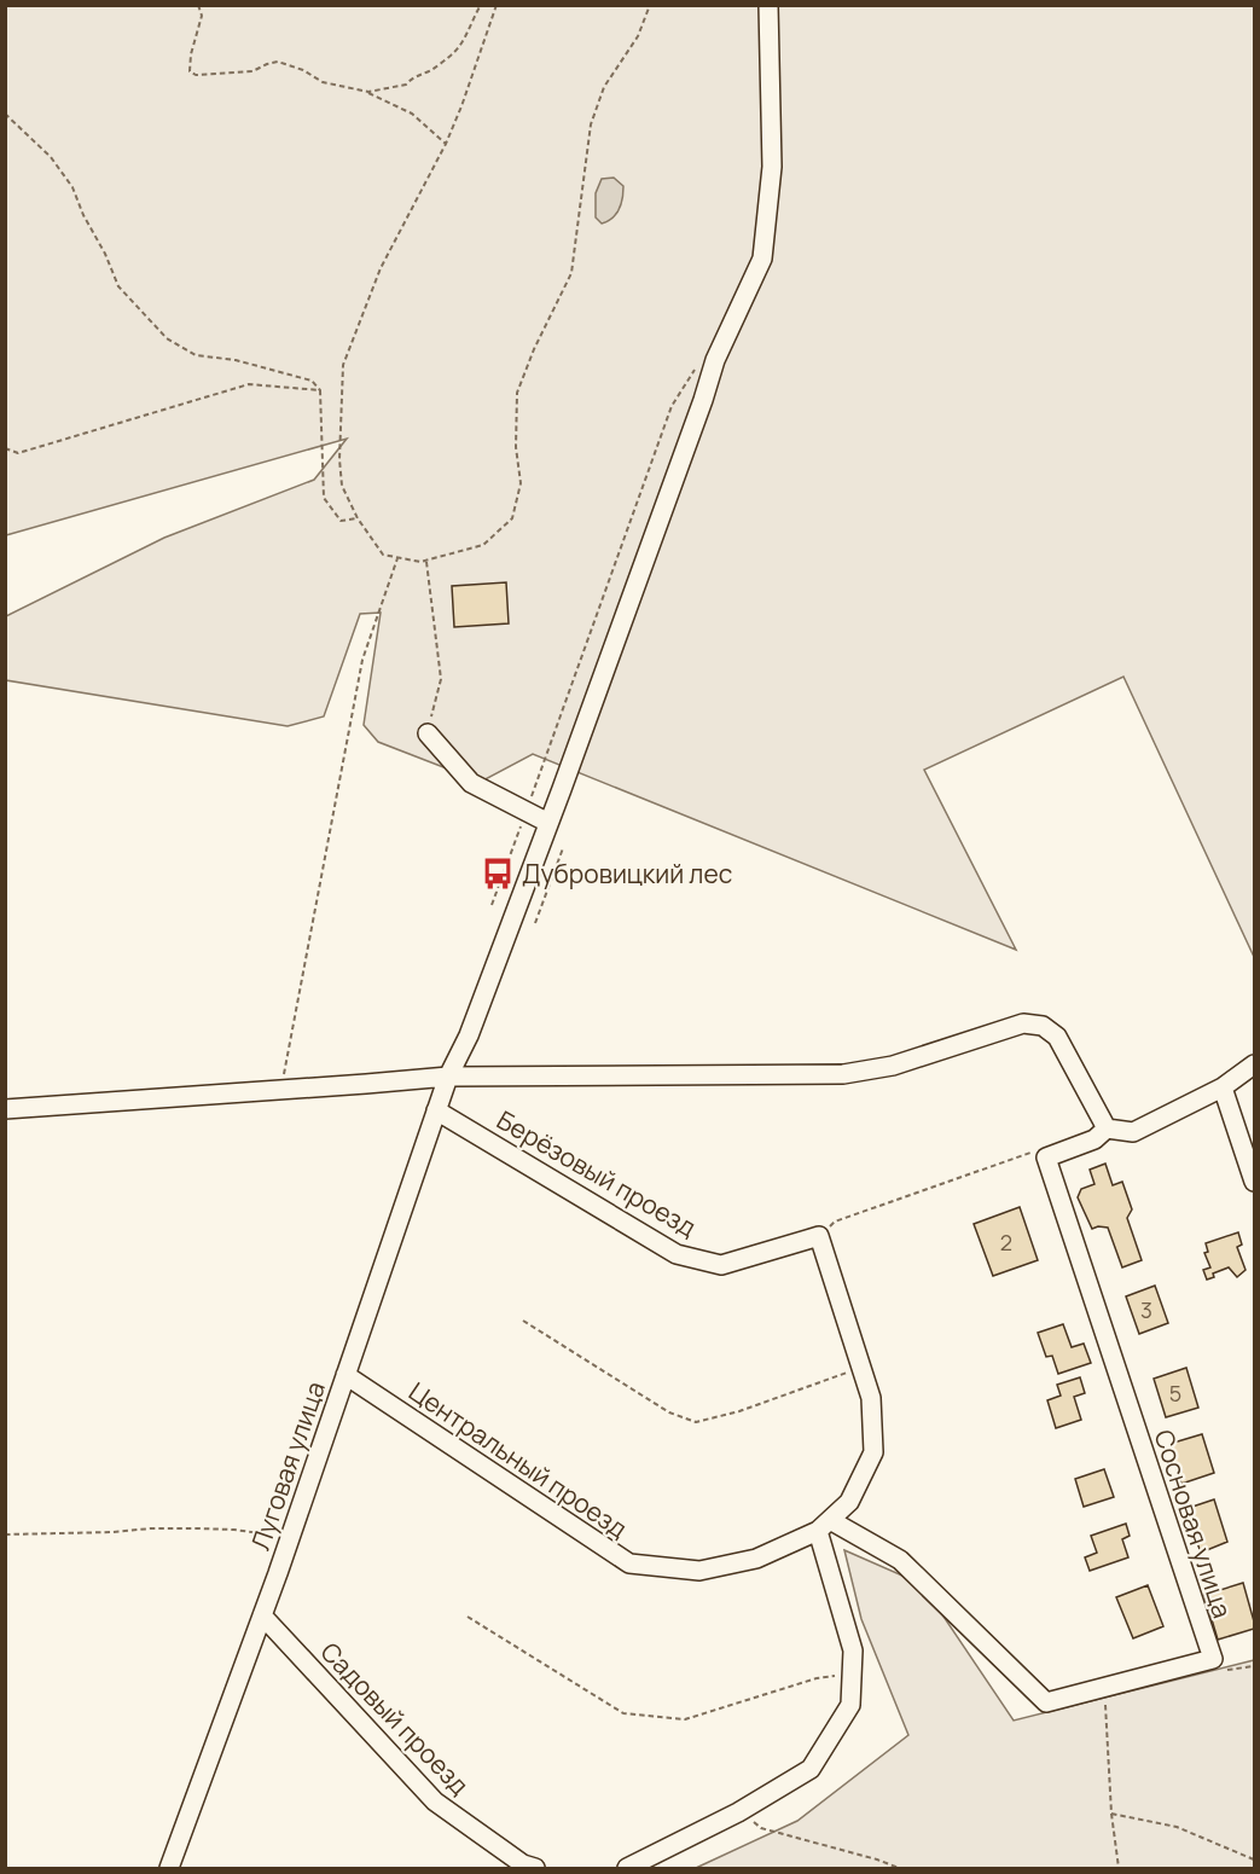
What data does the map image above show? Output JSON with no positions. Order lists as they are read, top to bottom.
{
  "streets": {
    "street": [
      "Берёзовый проезд",
      "Центральный проезд",
      "Луговая улица",
      "Сосновая улица",
      "Садовый проезд"
    ]
  },
  "crossings": [
    ["Берёзовый проезд", "Центральный проезд"],
    ["Берёзовый проезд", "Луговая улица"],
    ["Центральный проезд", "Луговая улица"],
    ["Центральный проезд", "Сосновая улица"],
    ["Луговая улица", "Садовый проезд"]
  ],
  "places": {
    "bus stop": ["Дубровицкий лес"]
  },
  "house_numbers": ["2", "3", "5"]
}
